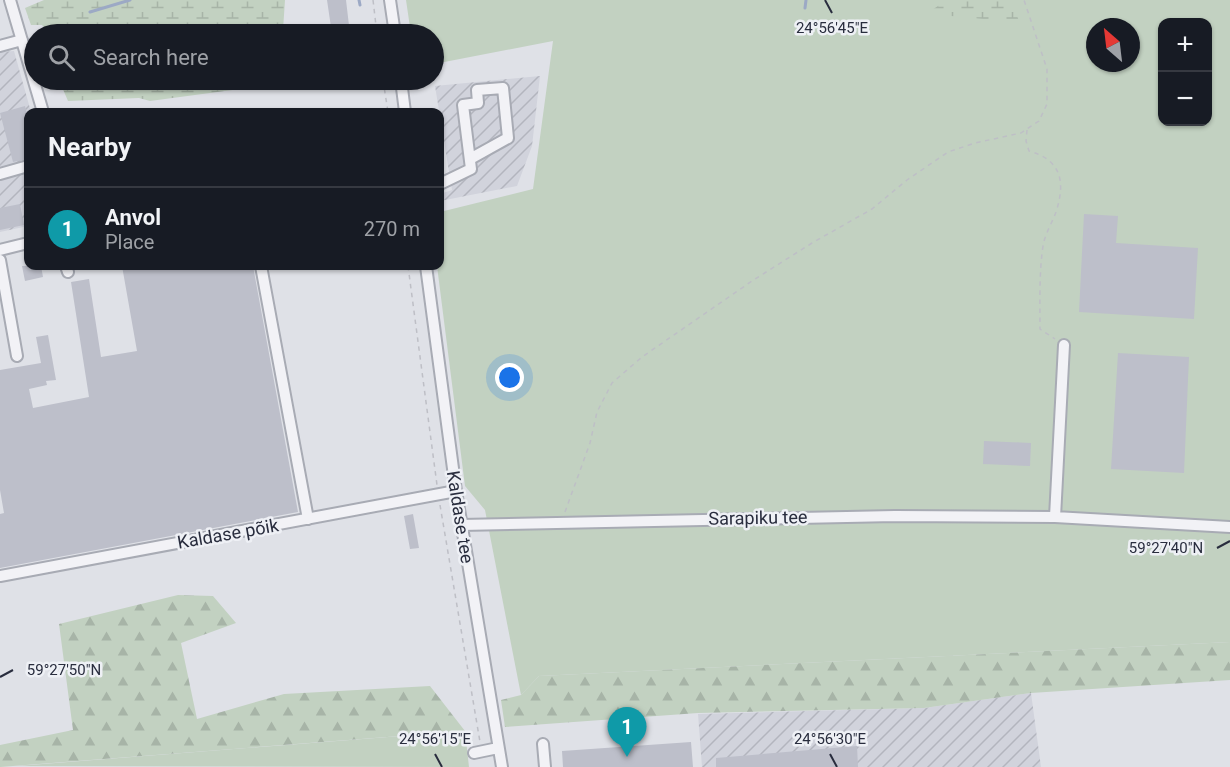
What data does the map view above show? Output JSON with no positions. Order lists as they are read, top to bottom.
{
  "streets": {
    "street": ["Kaldase tee", "Sarapiku tee", "Kaldase põik"]
  },
  "crossings": [
    ["Kaldase tee", "Sarapiku tee"],
    ["Kaldase tee", "Kaldase põik"]
  ],
  "north": "top left",
  "page": {
    "map_buttons": ["+", "−"],
    "search": "Search here",
    "heading": "Nearby",
    "list": [
      {
        "mark": "1",
        "name": "Anvol",
        "note": "Place",
        "value": "270 m"
      }
    ],
    "pins": "1"
  },
  "coordinates": [
    "24°56'45\"E",
    "59°27'40\"N",
    "59°27'50\"N",
    "24°56'15\"E",
    "24°56'30\"E"
  ]
}
